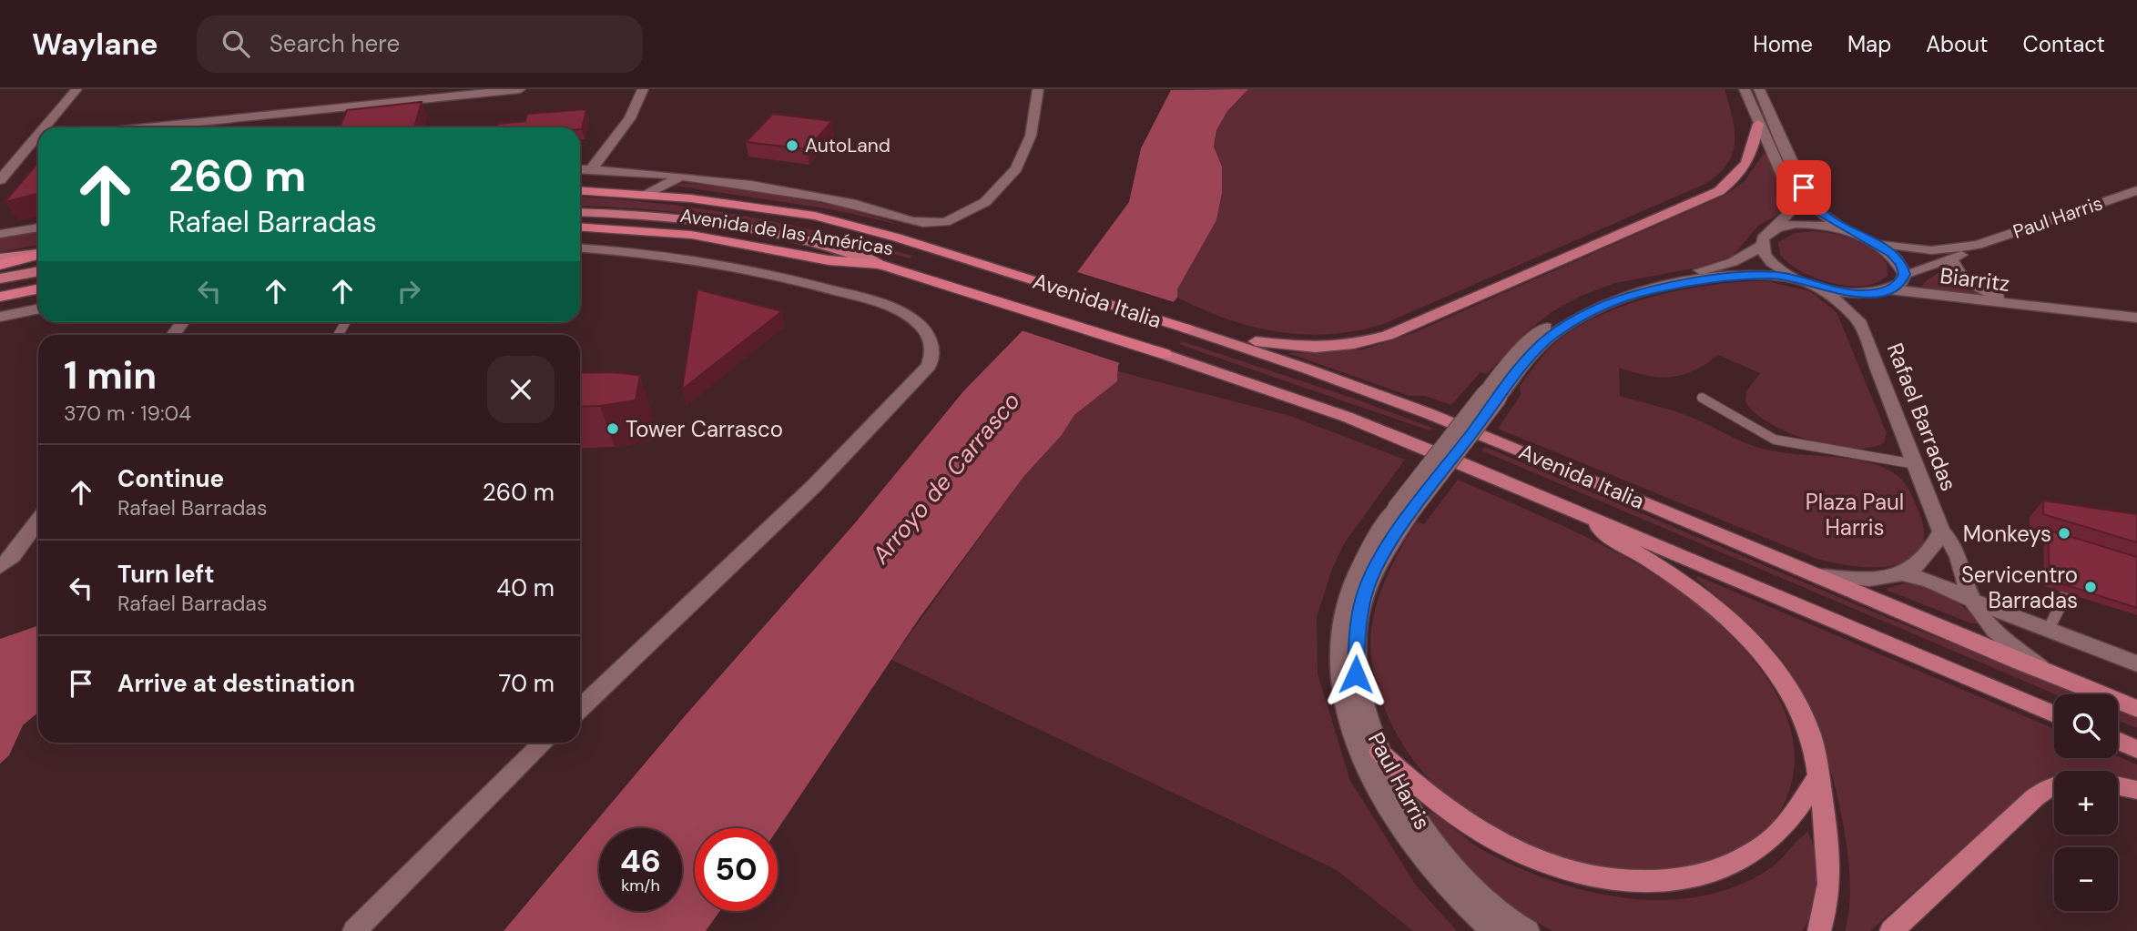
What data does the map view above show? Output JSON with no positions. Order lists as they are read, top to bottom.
{
  "streets": {
    "highway": ["Avenida de las Américas", "Avenida Italia"],
    "street": ["Paul Harris", "Biarritz", "Rafael Barradas"]
  },
  "crossings": [
    ["Paul Harris", "Biarritz"],
    ["Paul Harris", "Rafael Barradas"],
    ["Avenida de las Américas", "Avenida Italia"],
    ["Biarritz", "Rafael Barradas"],
    ["Avenida Italia", "Rafael Barradas"]
  ],
  "water": ["Arroyo de Carrasco"],
  "parks": ["Plaza Paul Harris"],
  "places": [
    "AutoLand",
    "Tower Carrasco",
    "Monkeys",
    "Servicentro Barradas"
  ],
  "page": {
    "header": "Waylane",
    "search": "Search here",
    "nav": [
      "Home",
      "Map",
      "About",
      "Contact"
    ],
    "turn": ["260 m", "Rafael Barradas"],
    "heading": ["1 min", "370 m · 19:04"],
    "list": [
      {
        "name": "Continue",
        "note": "Rafael Barradas",
        "value": "260 m"
      },
      {
        "name": "Turn left",
        "note": "Rafael Barradas",
        "value": "40 m"
      },
      {
        "name": "Arrive at destination",
        "value": "70 m"
      }
    ],
    "map_buttons": ["+", "−"],
    "speed": "46 km/h",
    "limit": "50"
  }
}
